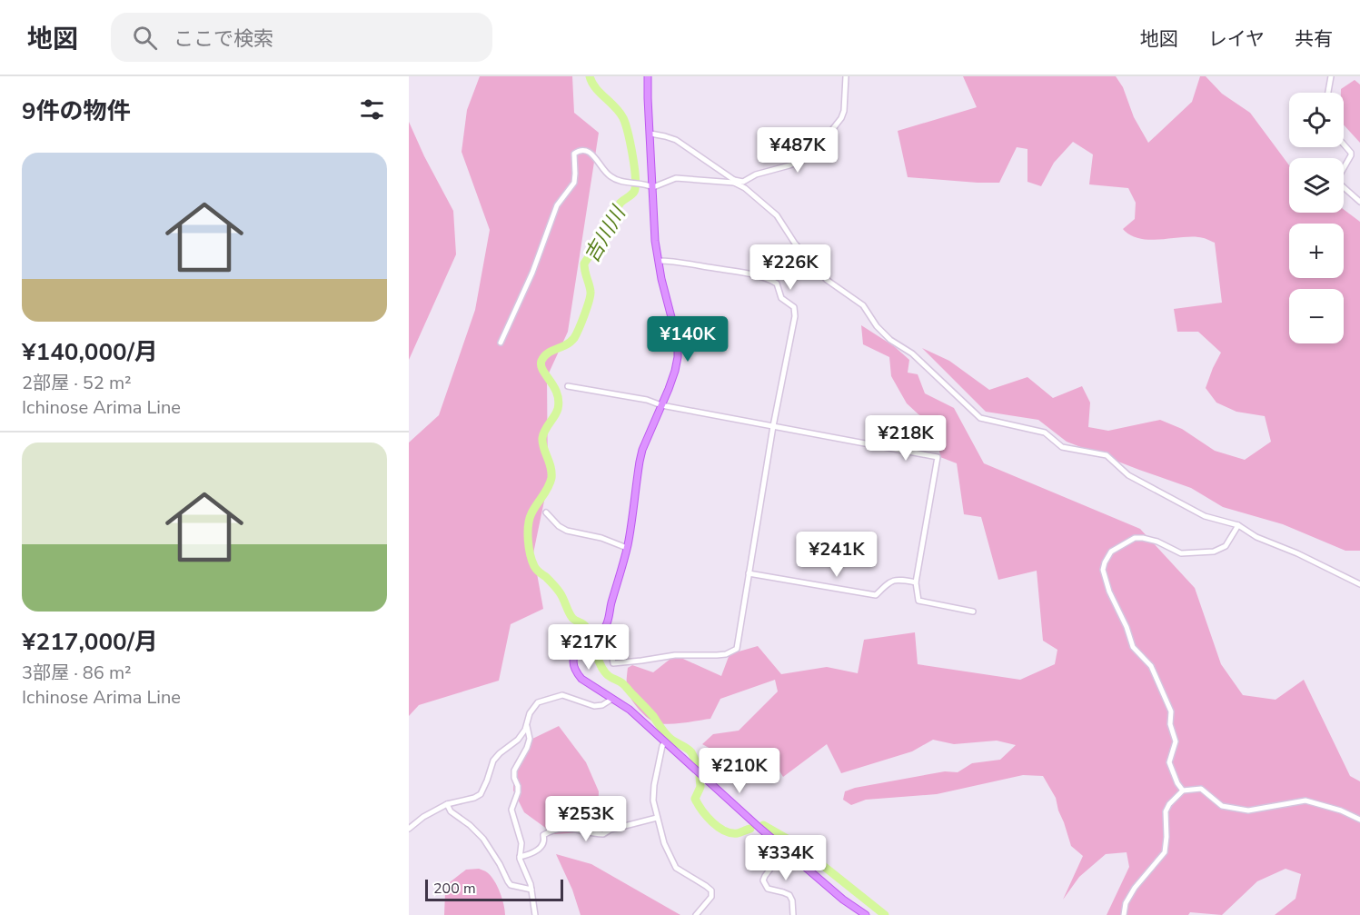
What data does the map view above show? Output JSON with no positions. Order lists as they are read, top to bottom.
{
  "water": ["吉川川"],
  "scale_bar": "200 m",
  "page": {
    "header": "地図",
    "search": "ここで検索",
    "nav": ["地図", "レイヤ", "共有"],
    "heading": "9件の物件",
    "map_buttons": ["+", "−"],
    "price": [
      "¥487K",
      "¥226K",
      "¥140K",
      "¥218K",
      "¥241K",
      "¥217K",
      "¥210K",
      "¥253K",
      "¥334K"
    ],
    "list": [
      {
        "name": "¥140,000/月",
        "note": "2部屋 · 52 m² · Ichinose Arima Line"
      },
      {
        "name": "¥217,000/月",
        "note": "3部屋 · 86 m² · Ichinose Arima Line"
      }
    ],
    "scale": "200 m"
  }
}
